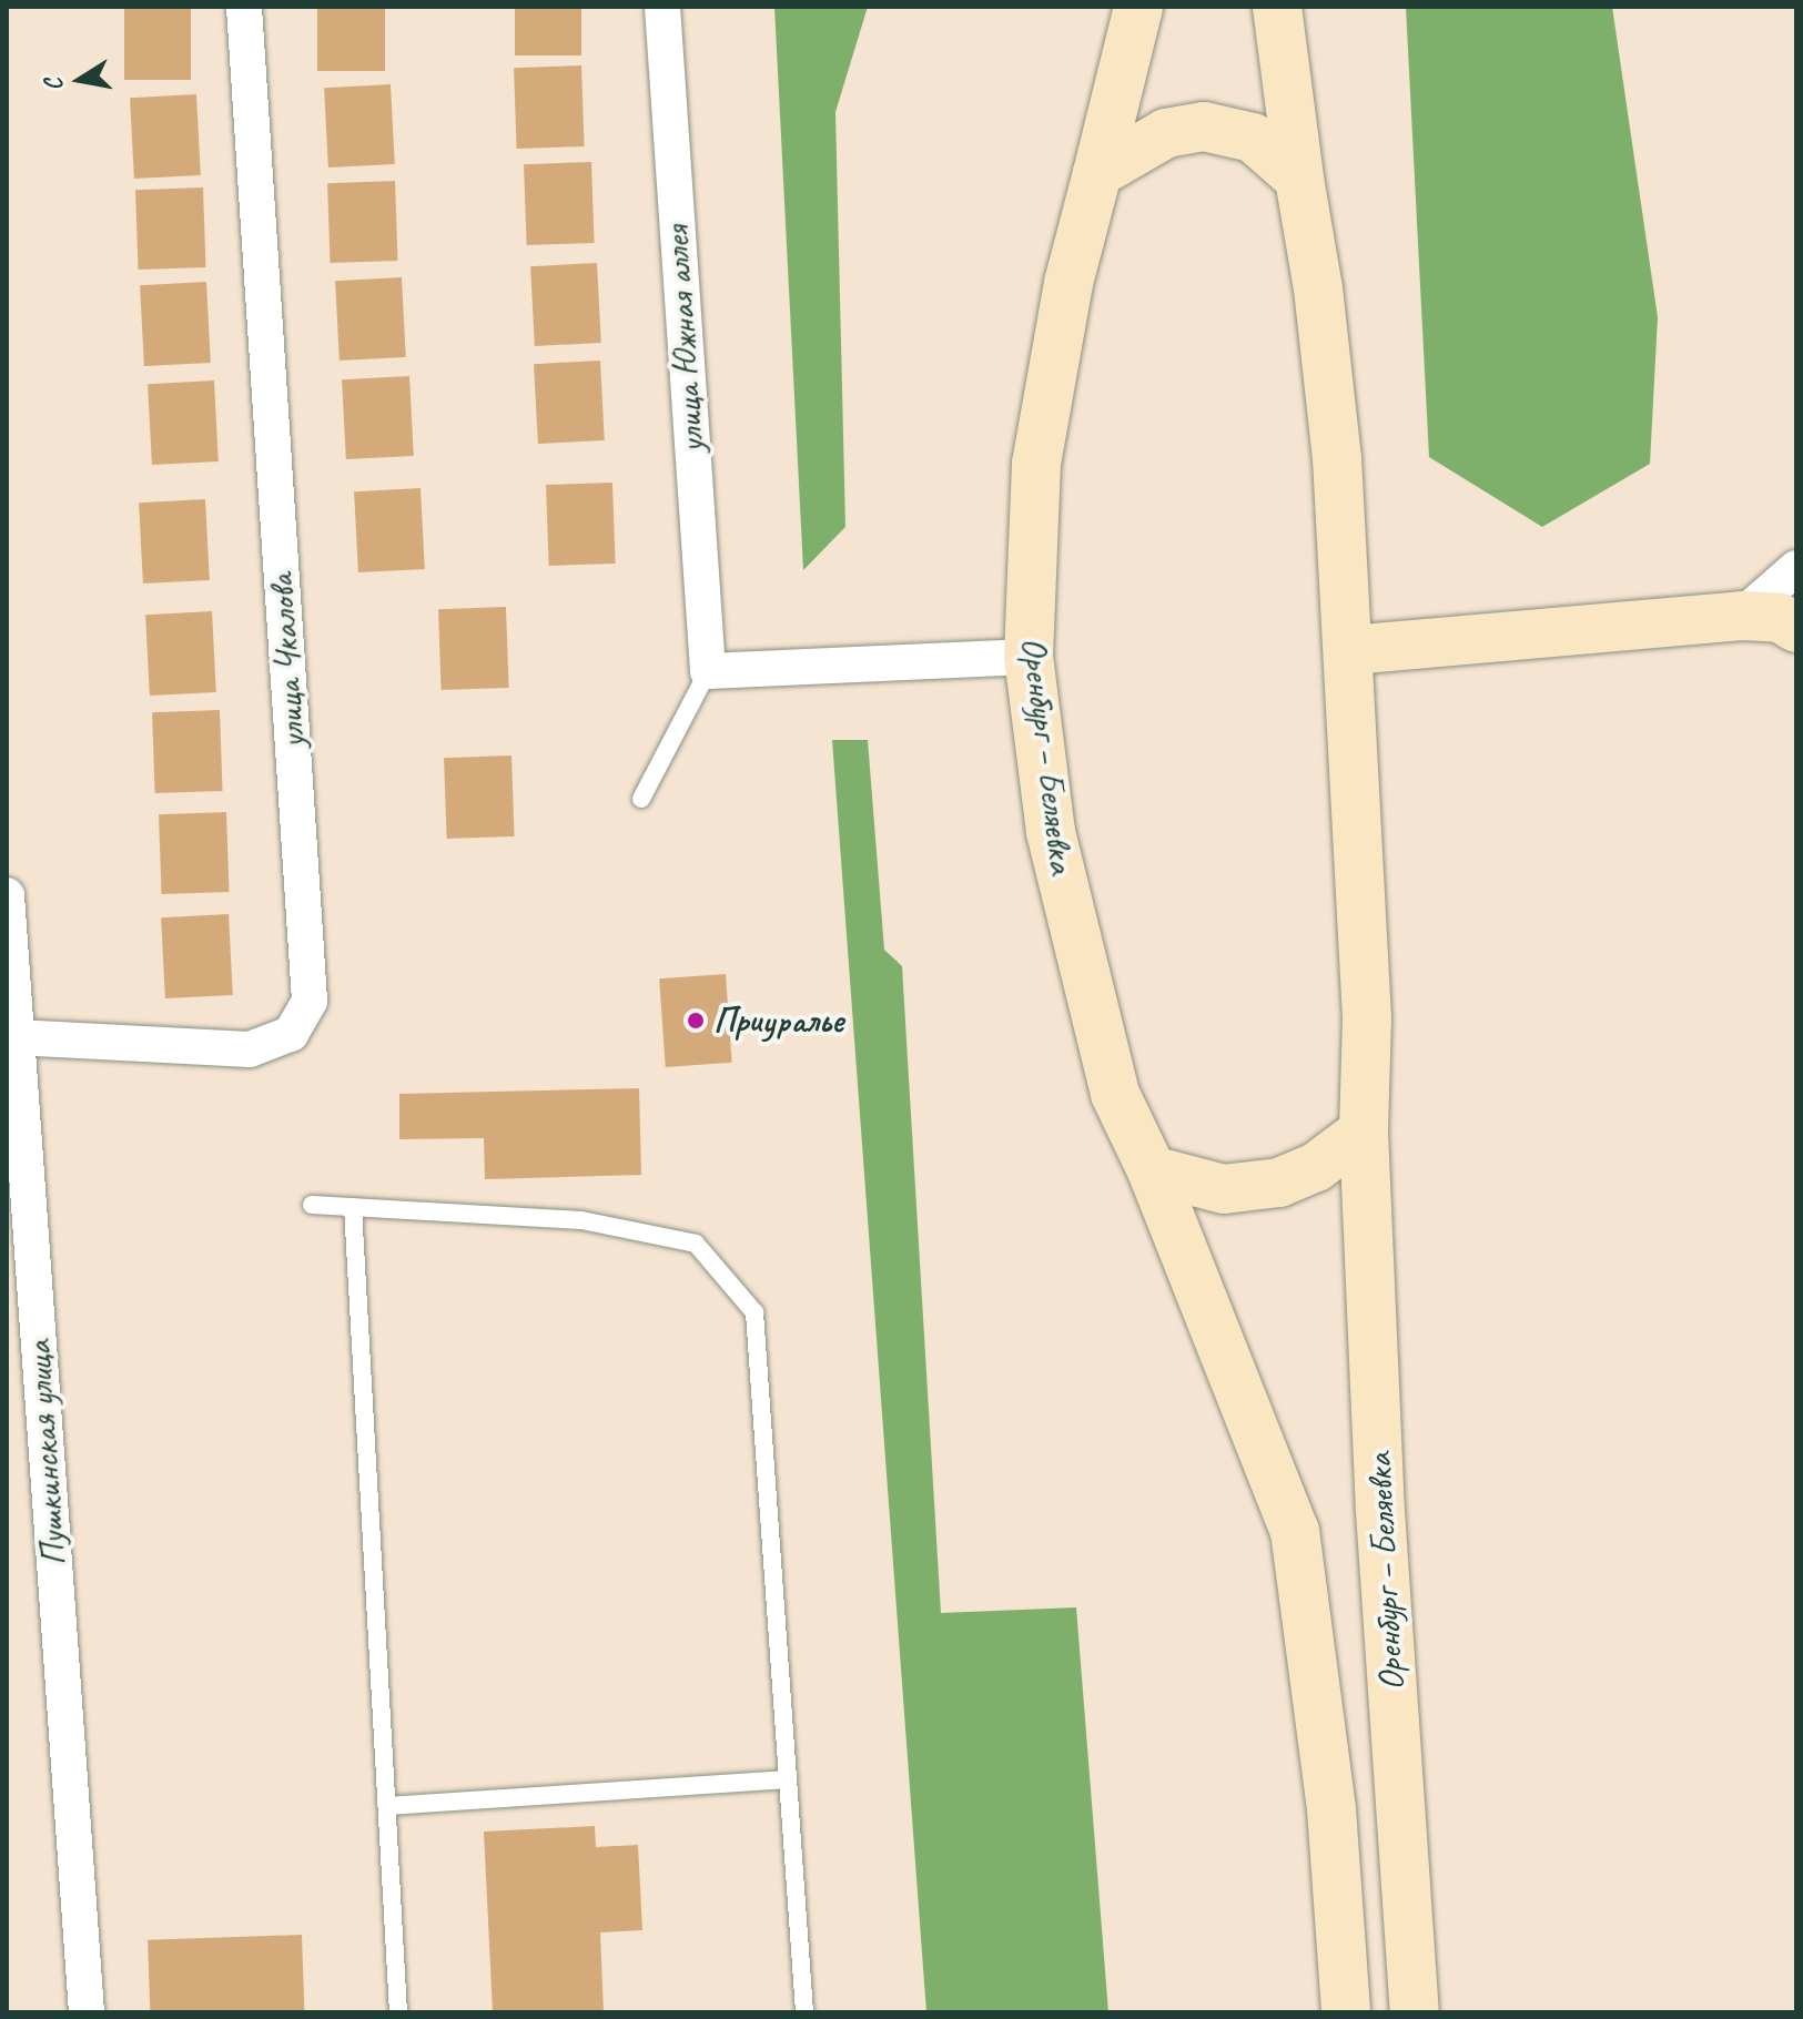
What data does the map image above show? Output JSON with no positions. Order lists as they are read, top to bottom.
{
  "streets": {
    "main road": ["Оренбург – Беляевка"],
    "street": ["улица Южная аллея", "улица Чкалова", "Пушкинская улица"]
  },
  "crossings": [
    ["улица Чкалова", "Пушкинская улица"]
  ],
  "places": ["Приуралье"],
  "north": "left"
}
